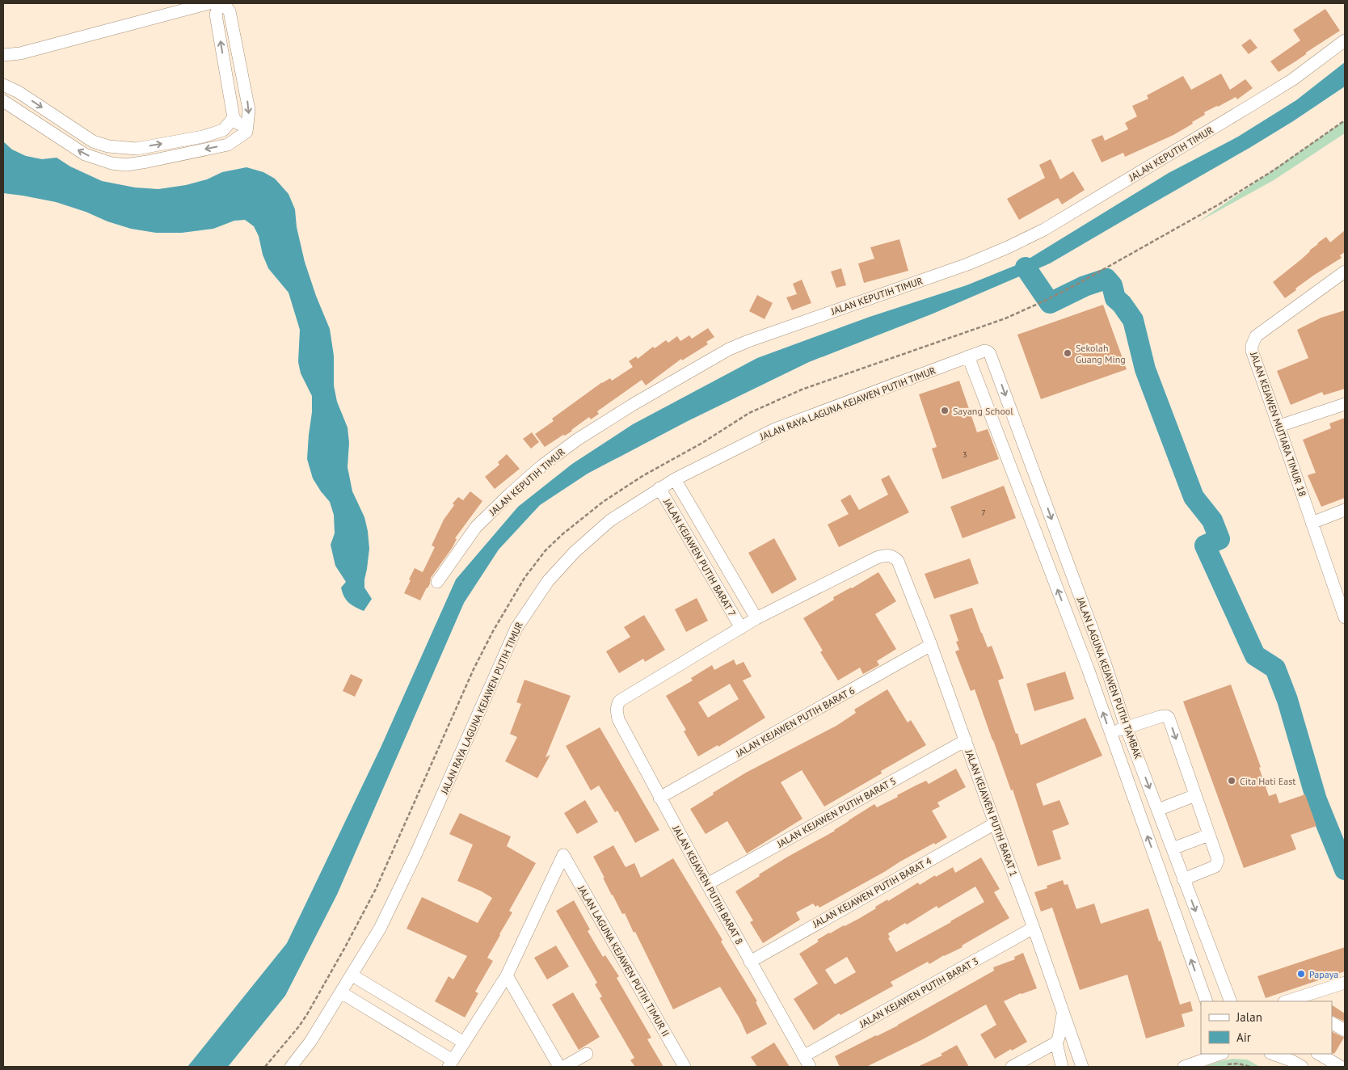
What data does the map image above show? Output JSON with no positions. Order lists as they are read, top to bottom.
{
  "streets": {
    "street": [
      "JALAN KEPUTIH TIMUR",
      "JALAN RAYA LAGUNA KEJAWEN PUTIH TIMUR",
      "JALAN KEJAWEN MUTIARA TIMUR 18",
      "JALAN KEJAWEN PUTIH BARAT 7",
      "JALAN LAGUNA KEJAWEN PUTIH TAMBAK",
      "JALAN KEJAWEN PUTIH BARAT 6",
      "JALAN KEJAWEN PUTIH BARAT 5",
      "JALAN KEJAWEN PUTIH BARAT 1",
      "JALAN KEJAWEN PUTIH BARAT 8",
      "JALAN KEJAWEN PUTIH BARAT 4",
      "JALAN LAGUNA KEJAWEN PUTIH TIMUR II",
      "JALAN KEJAWEN PUTIH BARAT 3"
    ]
  },
  "crossings": [
    ["JALAN RAYA LAGUNA KEJAWEN PUTIH TIMUR", "JALAN KEJAWEN PUTIH BARAT 7"],
    ["JALAN RAYA LAGUNA KEJAWEN PUTIH TIMUR", "JALAN LAGUNA KEJAWEN PUTIH TAMBAK"],
    ["JALAN KEJAWEN PUTIH BARAT 7", "JALAN KEJAWEN PUTIH BARAT 1"],
    ["JALAN KEJAWEN PUTIH BARAT 7", "JALAN KEJAWEN PUTIH BARAT 8"],
    ["JALAN KEJAWEN PUTIH BARAT 6", "JALAN KEJAWEN PUTIH BARAT 1"],
    ["JALAN KEJAWEN PUTIH BARAT 6", "JALAN KEJAWEN PUTIH BARAT 8"],
    ["JALAN KEJAWEN PUTIH BARAT 5", "JALAN KEJAWEN PUTIH BARAT 1"],
    ["JALAN KEJAWEN PUTIH BARAT 5", "JALAN KEJAWEN PUTIH BARAT 8"],
    ["JALAN KEJAWEN PUTIH BARAT 1", "JALAN KEJAWEN PUTIH BARAT 4"],
    ["JALAN KEJAWEN PUTIH BARAT 1", "JALAN KEJAWEN PUTIH BARAT 3"],
    ["JALAN KEJAWEN PUTIH BARAT 8", "JALAN KEJAWEN PUTIH BARAT 4"],
    ["JALAN KEJAWEN PUTIH BARAT 8", "JALAN KEJAWEN PUTIH BARAT 3"]
  ],
  "places": [
    "Sekolah Guang Ming",
    "Sayang School",
    "Cita Hati East",
    "Papaya"
  ],
  "house_numbers": ["3", "7"],
  "legend": ["Jalan", "Air"]
}
